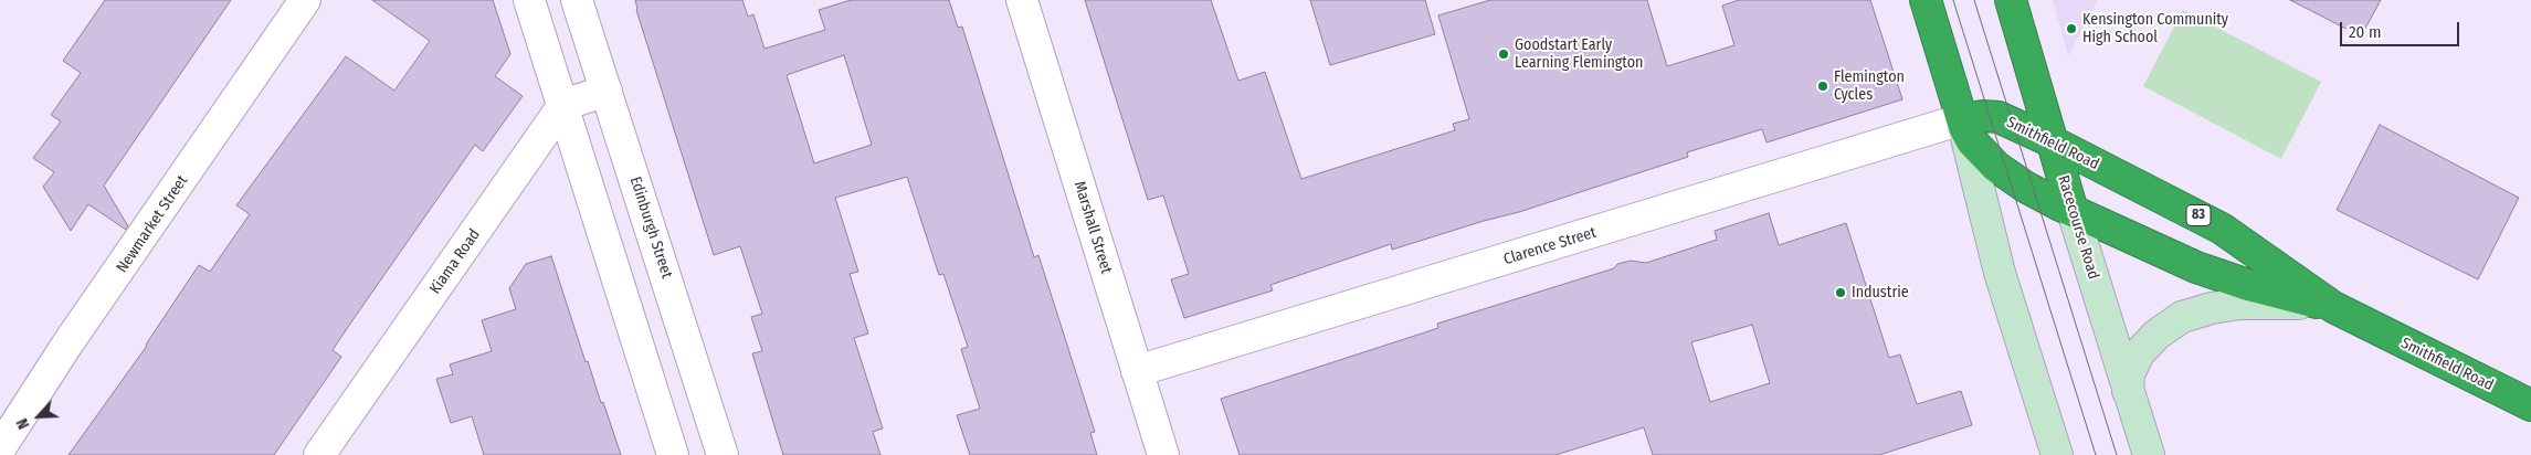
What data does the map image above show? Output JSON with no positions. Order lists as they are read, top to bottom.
{
  "streets": {
    "highway": ["Smithfield Road", "83", "Racecourse Road"],
    "street": [
      "Newmarket Street",
      "Edinburgh Street",
      "Marshall Street",
      "Clarence Street",
      "Kiama Road"
    ]
  },
  "crossings": [
    ["Smithfield Road", "83"],
    ["Smithfield Road", "Racecourse Road"],
    ["Smithfield Road", "Clarence Street"],
    ["83", "Clarence Street"],
    ["Marshall Street", "Clarence Street"]
  ],
  "places": [
    "Kensington Community High School",
    "Goodstart Early Learning Flemington",
    "Flemington Cycles",
    "Industrie"
  ],
  "scale_bar": "20 m",
  "north": "bottom left"
}
